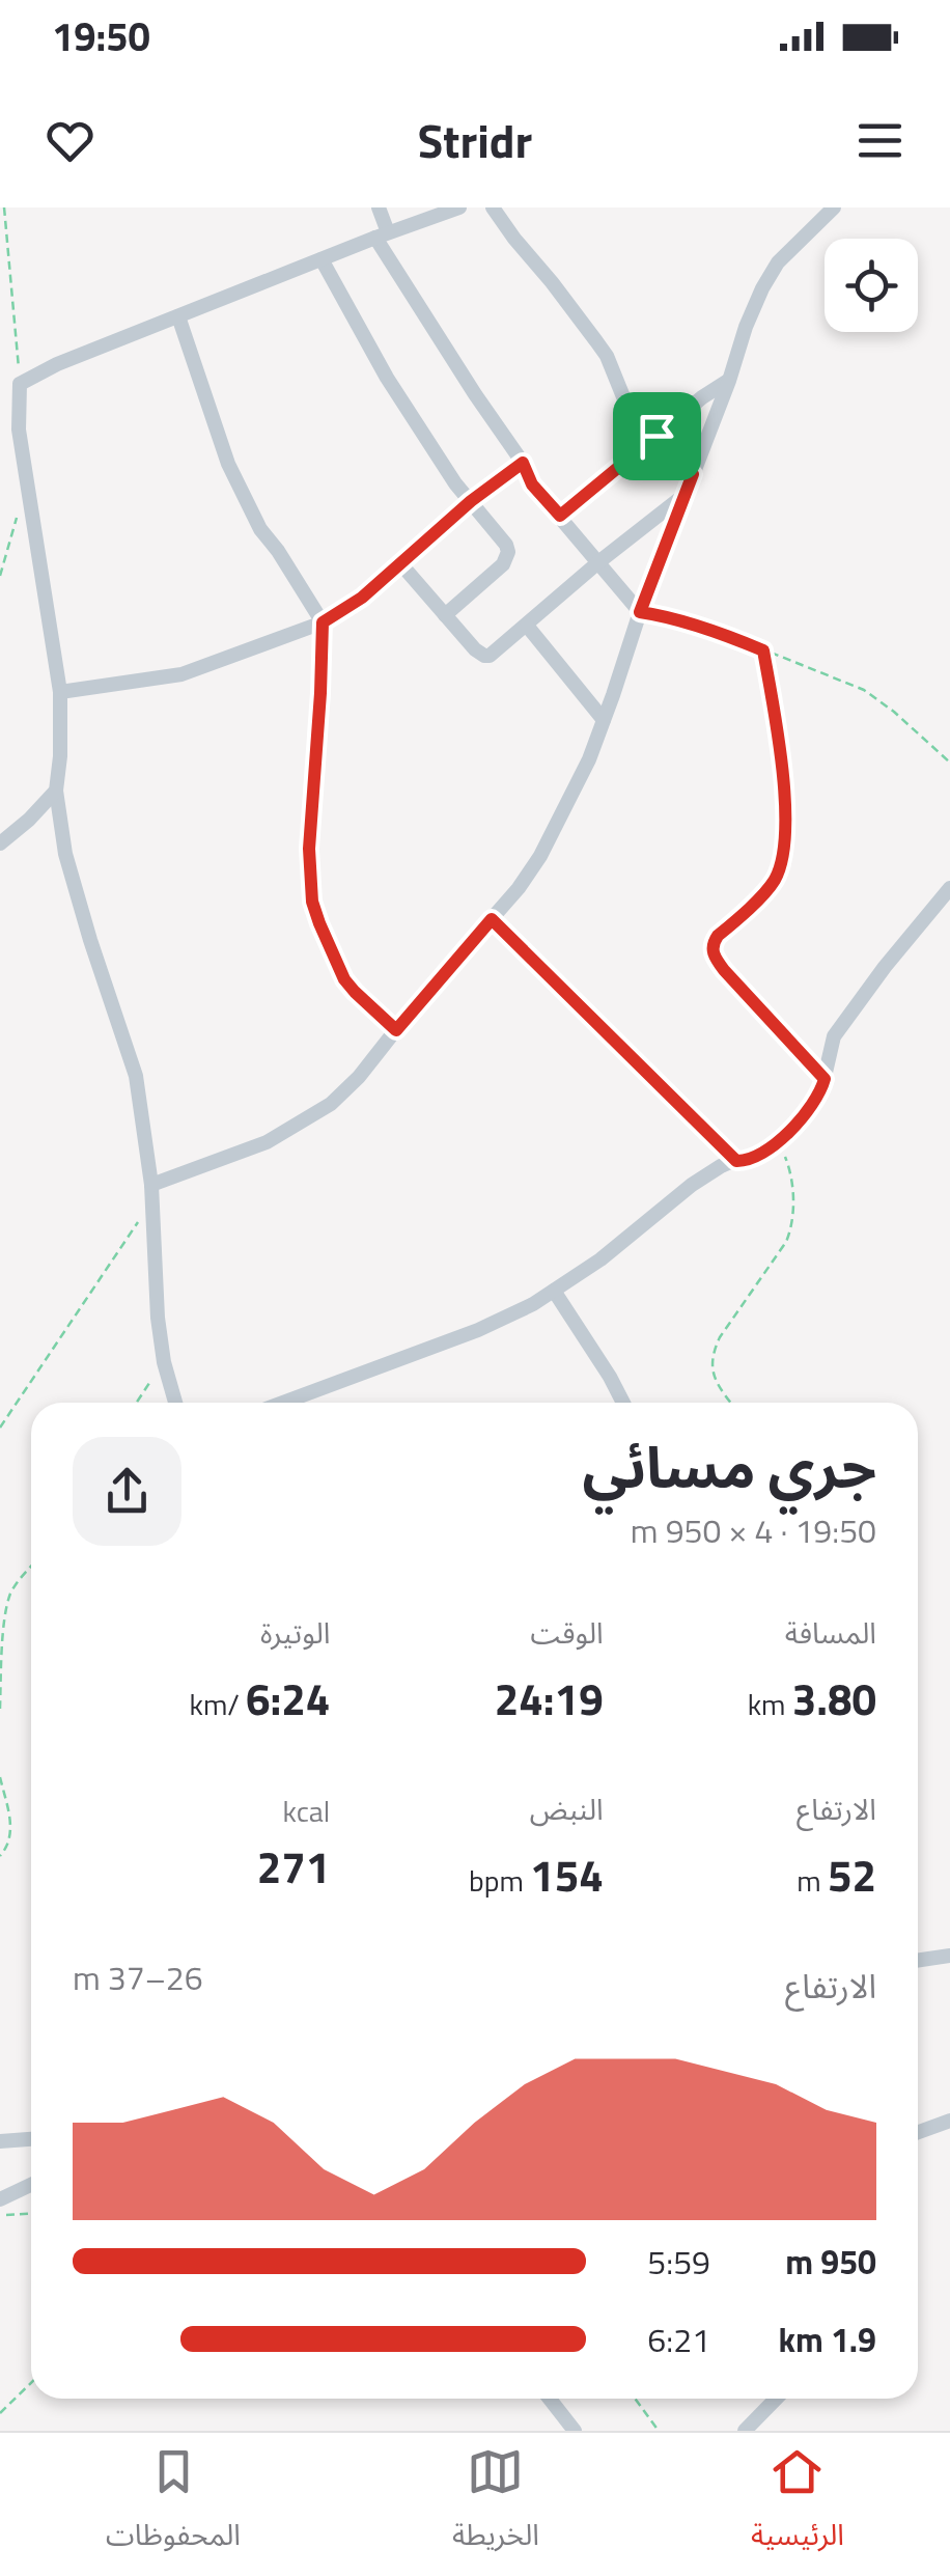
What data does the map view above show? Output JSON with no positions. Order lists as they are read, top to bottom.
{
  "page": {
    "status": "19:50",
    "header": "Stridr",
    "heading": ["جري مسائي", "19:50 · 4 × 950 m"],
    "stats": [
      ["المسافة", "3.80 km"],
      ["الوقت", "24:19"],
      ["الوتيرة", "6:24 /km"],
      ["الارتفاع", "52 m"],
      ["النبض", "154 bpm"],
      ["kcal", "271"]
    ],
    "chart": ["الارتفاع", "26–37 m"],
    "list": [
      {
        "name": "950 m",
        "note": "5:59"
      },
      {
        "name": "1.9 km",
        "note": "6:21"
      }
    ],
    "tabs": ["الرئيسية", "الخريطة", "المحفوظات"]
  }
}
